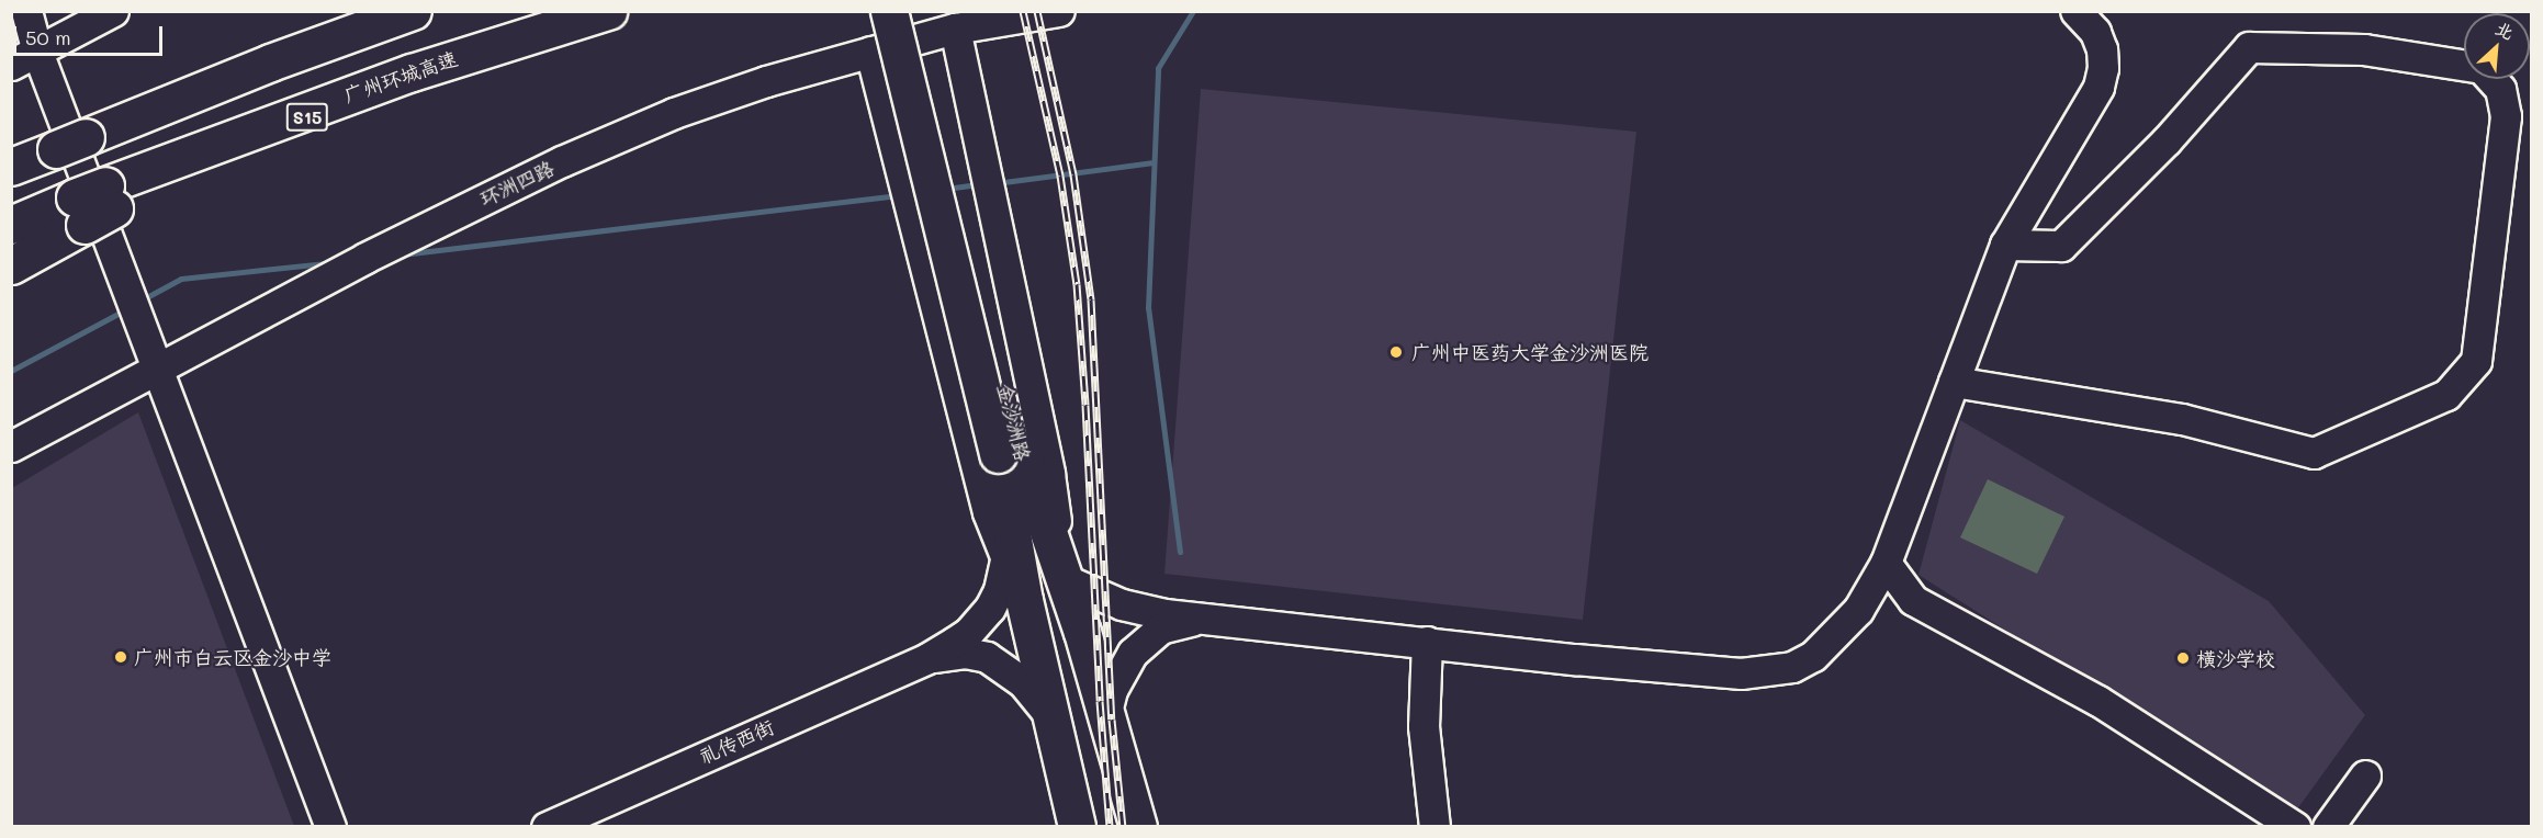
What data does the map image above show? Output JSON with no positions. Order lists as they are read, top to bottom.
{
  "streets": {
    "main road": ["S15", "金沙洲路"],
    "street": ["环洲四路", "礼传西街"]
  },
  "places": ["广州中医药大学金沙洲医院", "广州市白云区金沙中学", "横沙学校"],
  "scale_bar": "50 m",
  "north": "top right"
}
